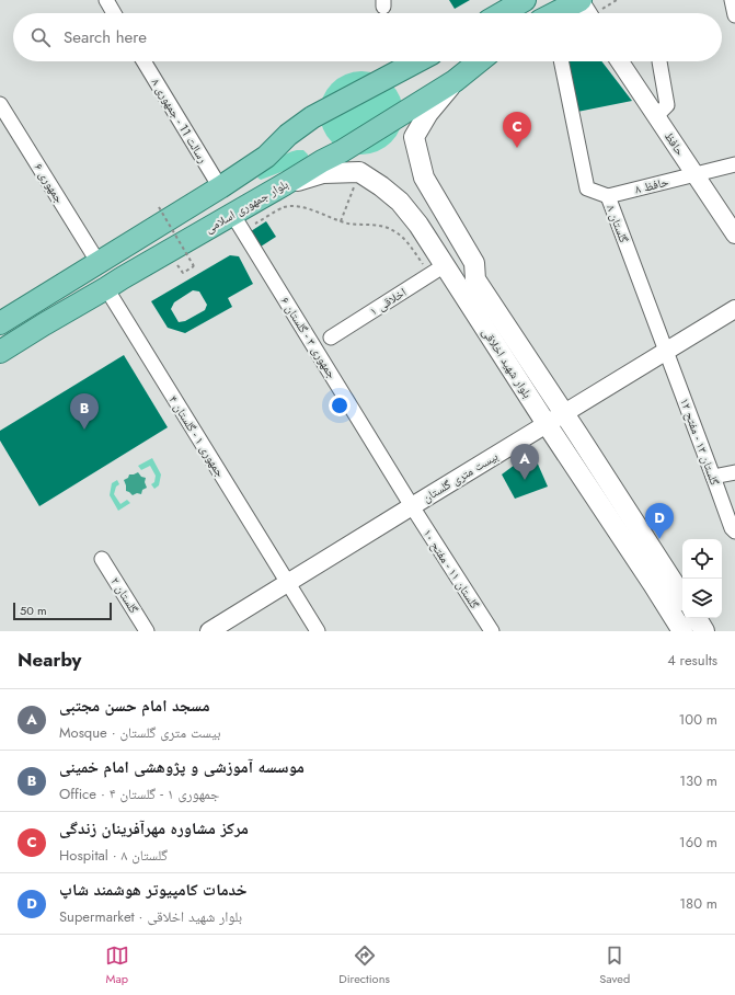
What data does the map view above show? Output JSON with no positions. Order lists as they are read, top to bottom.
{
  "streets": {
    "main road": ["بلوار جمهوری اسلامی", "بلوار شهید اخلاقی"],
    "street": [
      "رسالت 11 - جمهوری ۸",
      "حافظ",
      "جمهوری ۶",
      "حافظ ۸",
      "گلستان ۸",
      "اخلاقی ۱",
      "جمهوری ۳ - گلستان ۶",
      "جمهوری ۱ - گلستان ۴",
      "گلستان ۱۳ - مفتح ۱۲",
      "بیست متری گلستان",
      "گلستان ۱۱ - مفتح ۱۰",
      "گلستان ۲"
    ]
  },
  "crossings": [
    ["حافظ", "حافظ ۸"],
    ["حافظ ۸", "گلستان ۸"],
    ["بلوار جمهوری اسلامی", "جمهوری ۳ - گلستان ۶"],
    ["بلوار جمهوری اسلامی", "بلوار شهید اخلاقی"],
    ["بلوار جمهوری اسلامی", "جمهوری ۱ - گلستان ۴"],
    ["گلستان ۸", "گلستان ۱۳ - مفتح ۱۲"],
    ["گلستان ۸", "بیست متری گلستان"],
    ["اخلاقی ۱", "بلوار شهید اخلاقی"],
    ["جمهوری ۳ - گلستان ۶", "بیست متری گلستان"],
    ["جمهوری ۳ - گلستان ۶", "گلستان ۱۱ - مفتح ۱۰"],
    ["بلوار شهید اخلاقی", "بیست متری گلستان"],
    ["جمهوری ۱ - گلستان ۴", "بیست متری گلستان"],
    ["گلستان ۱۳ - مفتح ۱۲", "بیست متری گلستان"],
    ["بیست متری گلستان", "گلستان ۱۱ - مفتح ۱۰"]
  ],
  "scale_bar": "50 m",
  "page": {
    "search": "Search here",
    "pins": [
      "C",
      "B",
      "A",
      "D"
    ],
    "scale": "50 m",
    "heading": ["Nearby", "4 results"],
    "list": [
      {
        "mark": "A",
        "name": "مسجد امام حسن مجتبی",
        "note": "Mosque · بیست متری گلستان",
        "value": "100 m"
      },
      {
        "mark": "B",
        "name": "موسسه آموزشی و پژوهشی امام خمینی",
        "note": "Office · جمهوری ۱ - گلستان ۴",
        "value": "130 m"
      },
      {
        "mark": "C",
        "name": "مرکز مشاوره مهرآفرینان زندگی",
        "note": "Hospital · گلستان ۸",
        "value": "160 m"
      },
      {
        "mark": "D",
        "name": "خدمات کامپیوتر هوشمند شاپ",
        "note": "Supermarket · بلوار شهید اخلاقی",
        "value": "180 m"
      }
    ],
    "nav": ["Map", "Directions", "Saved"]
  }
}
